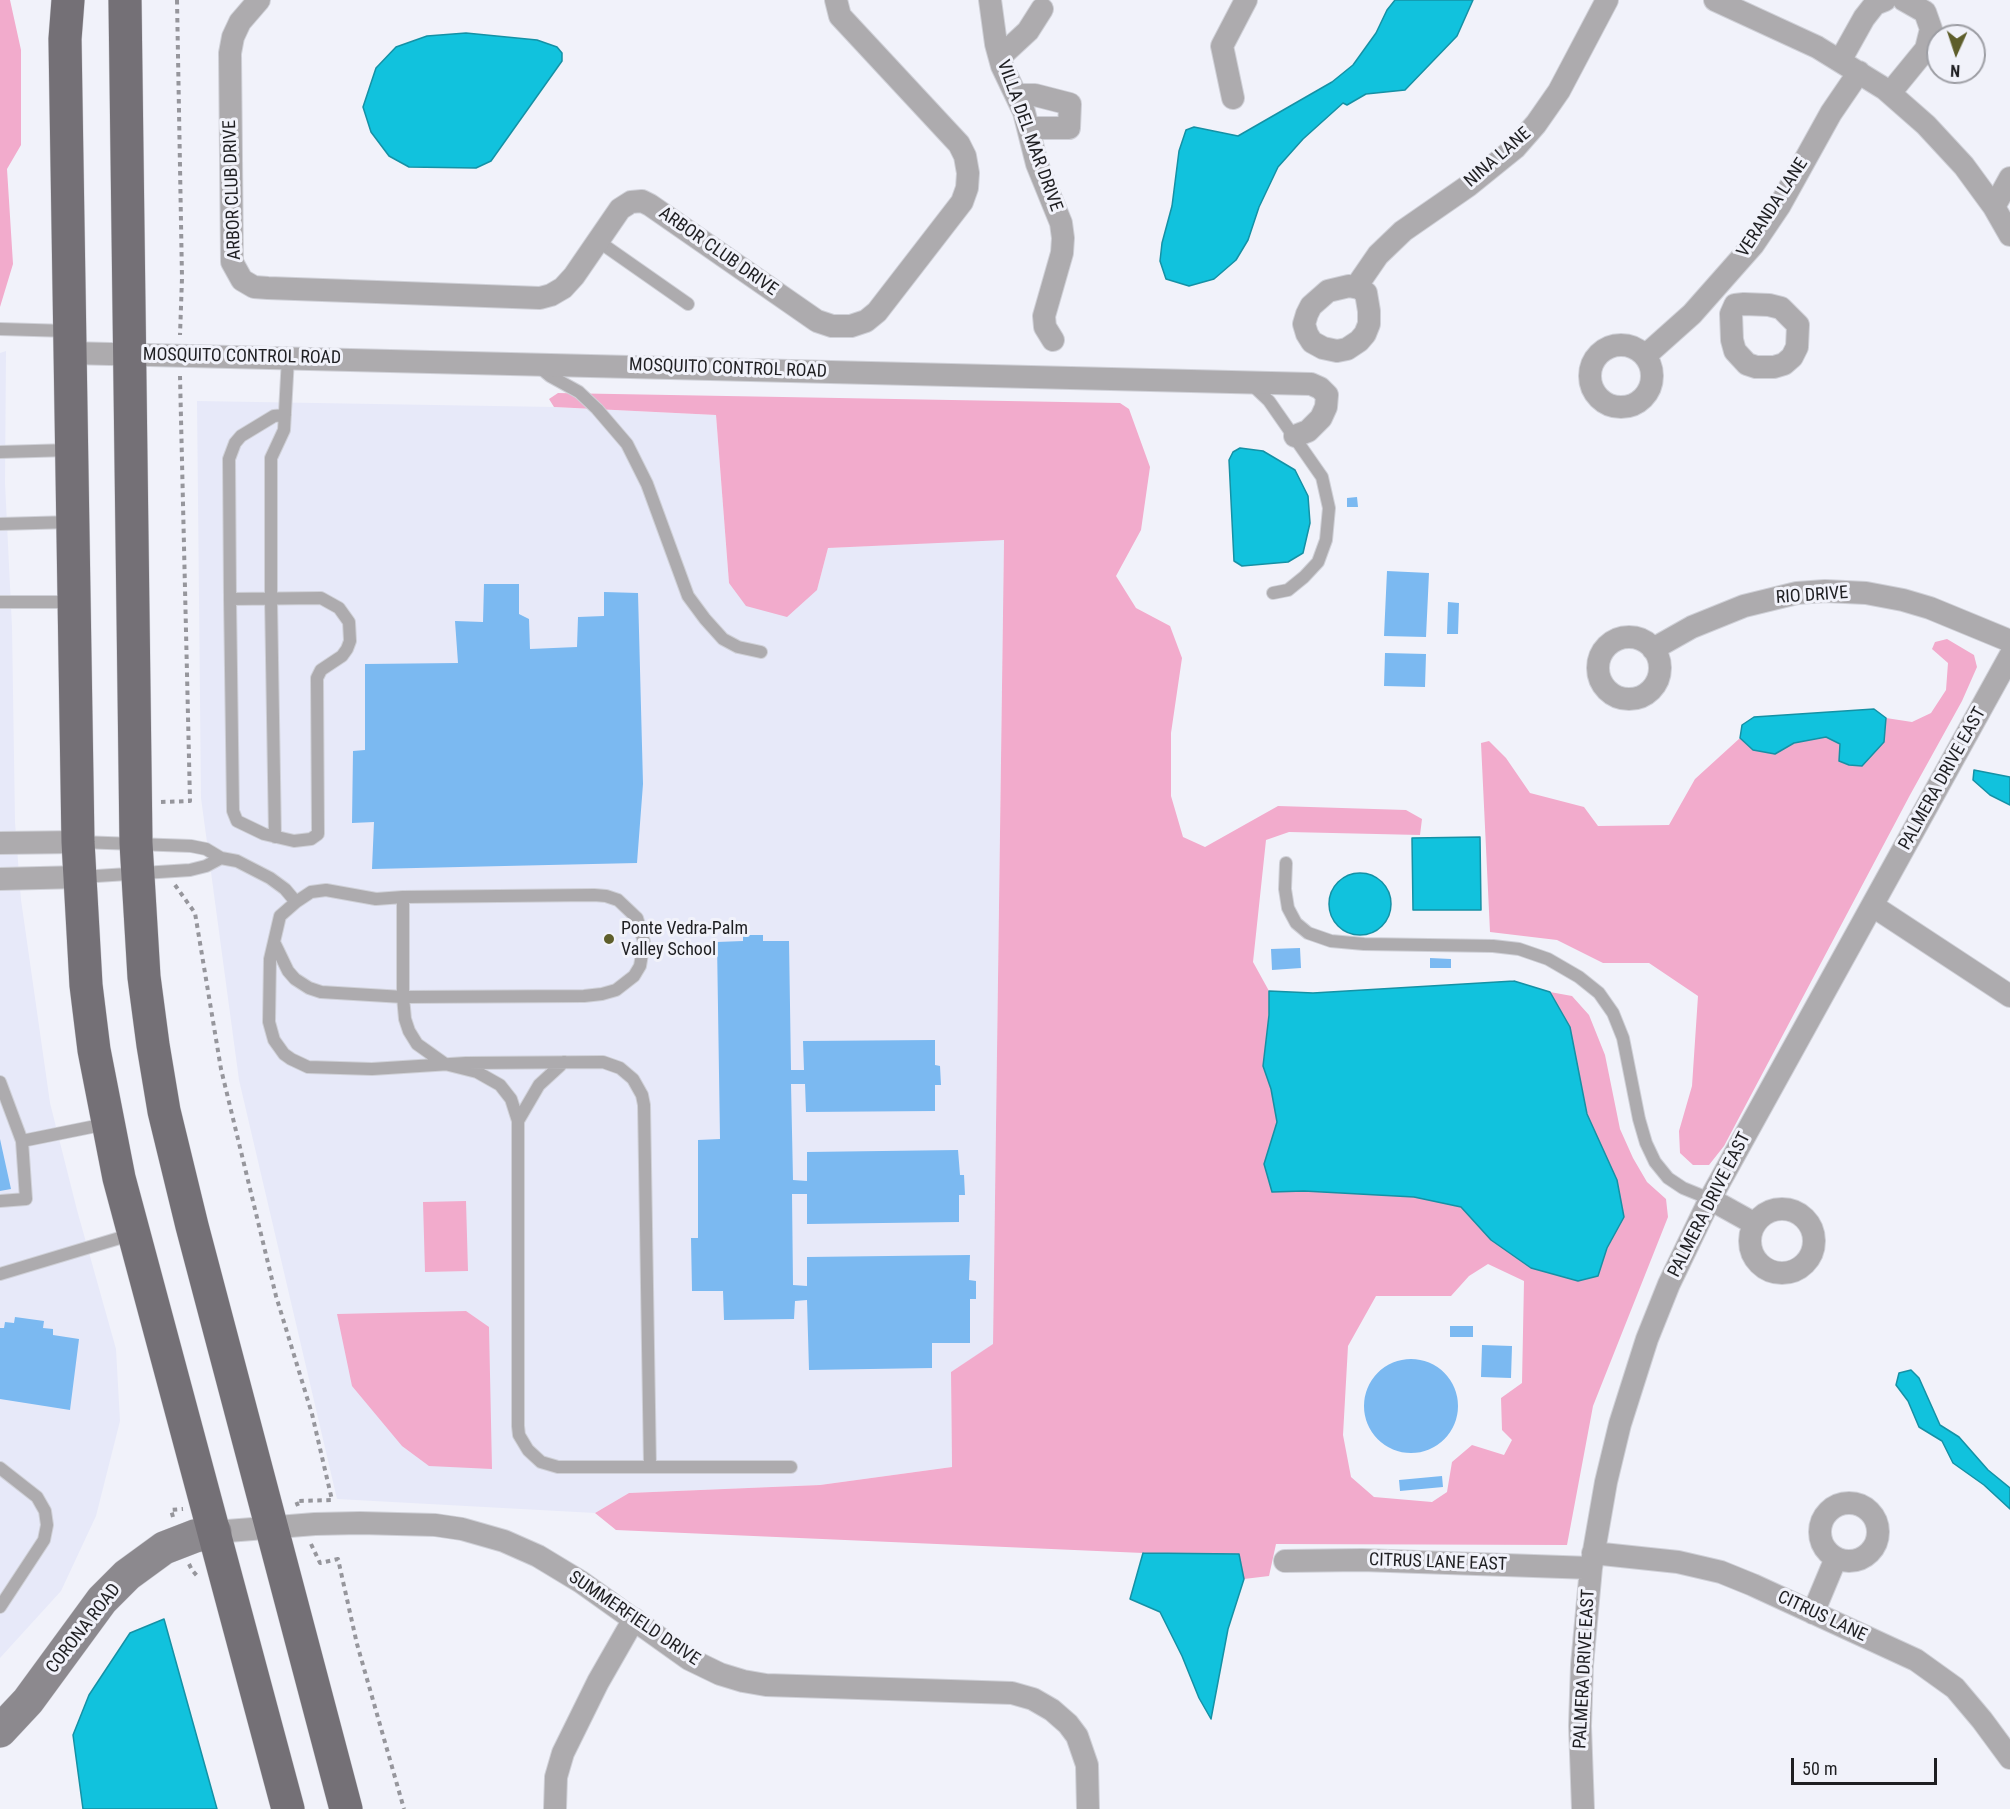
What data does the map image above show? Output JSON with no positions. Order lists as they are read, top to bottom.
{
  "streets": {
    "street": [
      "VILLA DEL MAR DRIVE",
      "NINA LANE",
      "ARBOR CLUB DRIVE",
      "VERANDA LANE",
      "MOSQUITO CONTROL ROAD",
      "RIO DRIVE",
      "PALMERA DRIVE EAST",
      "CITRUS LANE EAST",
      "CITRUS LANE",
      "SUMMERFIELD DRIVE",
      "CORONA ROAD"
    ]
  },
  "crossings": [
    ["PALMERA DRIVE EAST", "CITRUS LANE EAST"],
    ["PALMERA DRIVE EAST", "CITRUS LANE"],
    ["CITRUS LANE EAST", "CITRUS LANE"],
    ["SUMMERFIELD DRIVE", "CORONA ROAD"]
  ],
  "places": ["Ponte Vedra-Palm Valley School"],
  "scale_bar": "50 m",
  "north": "bottom"
}
